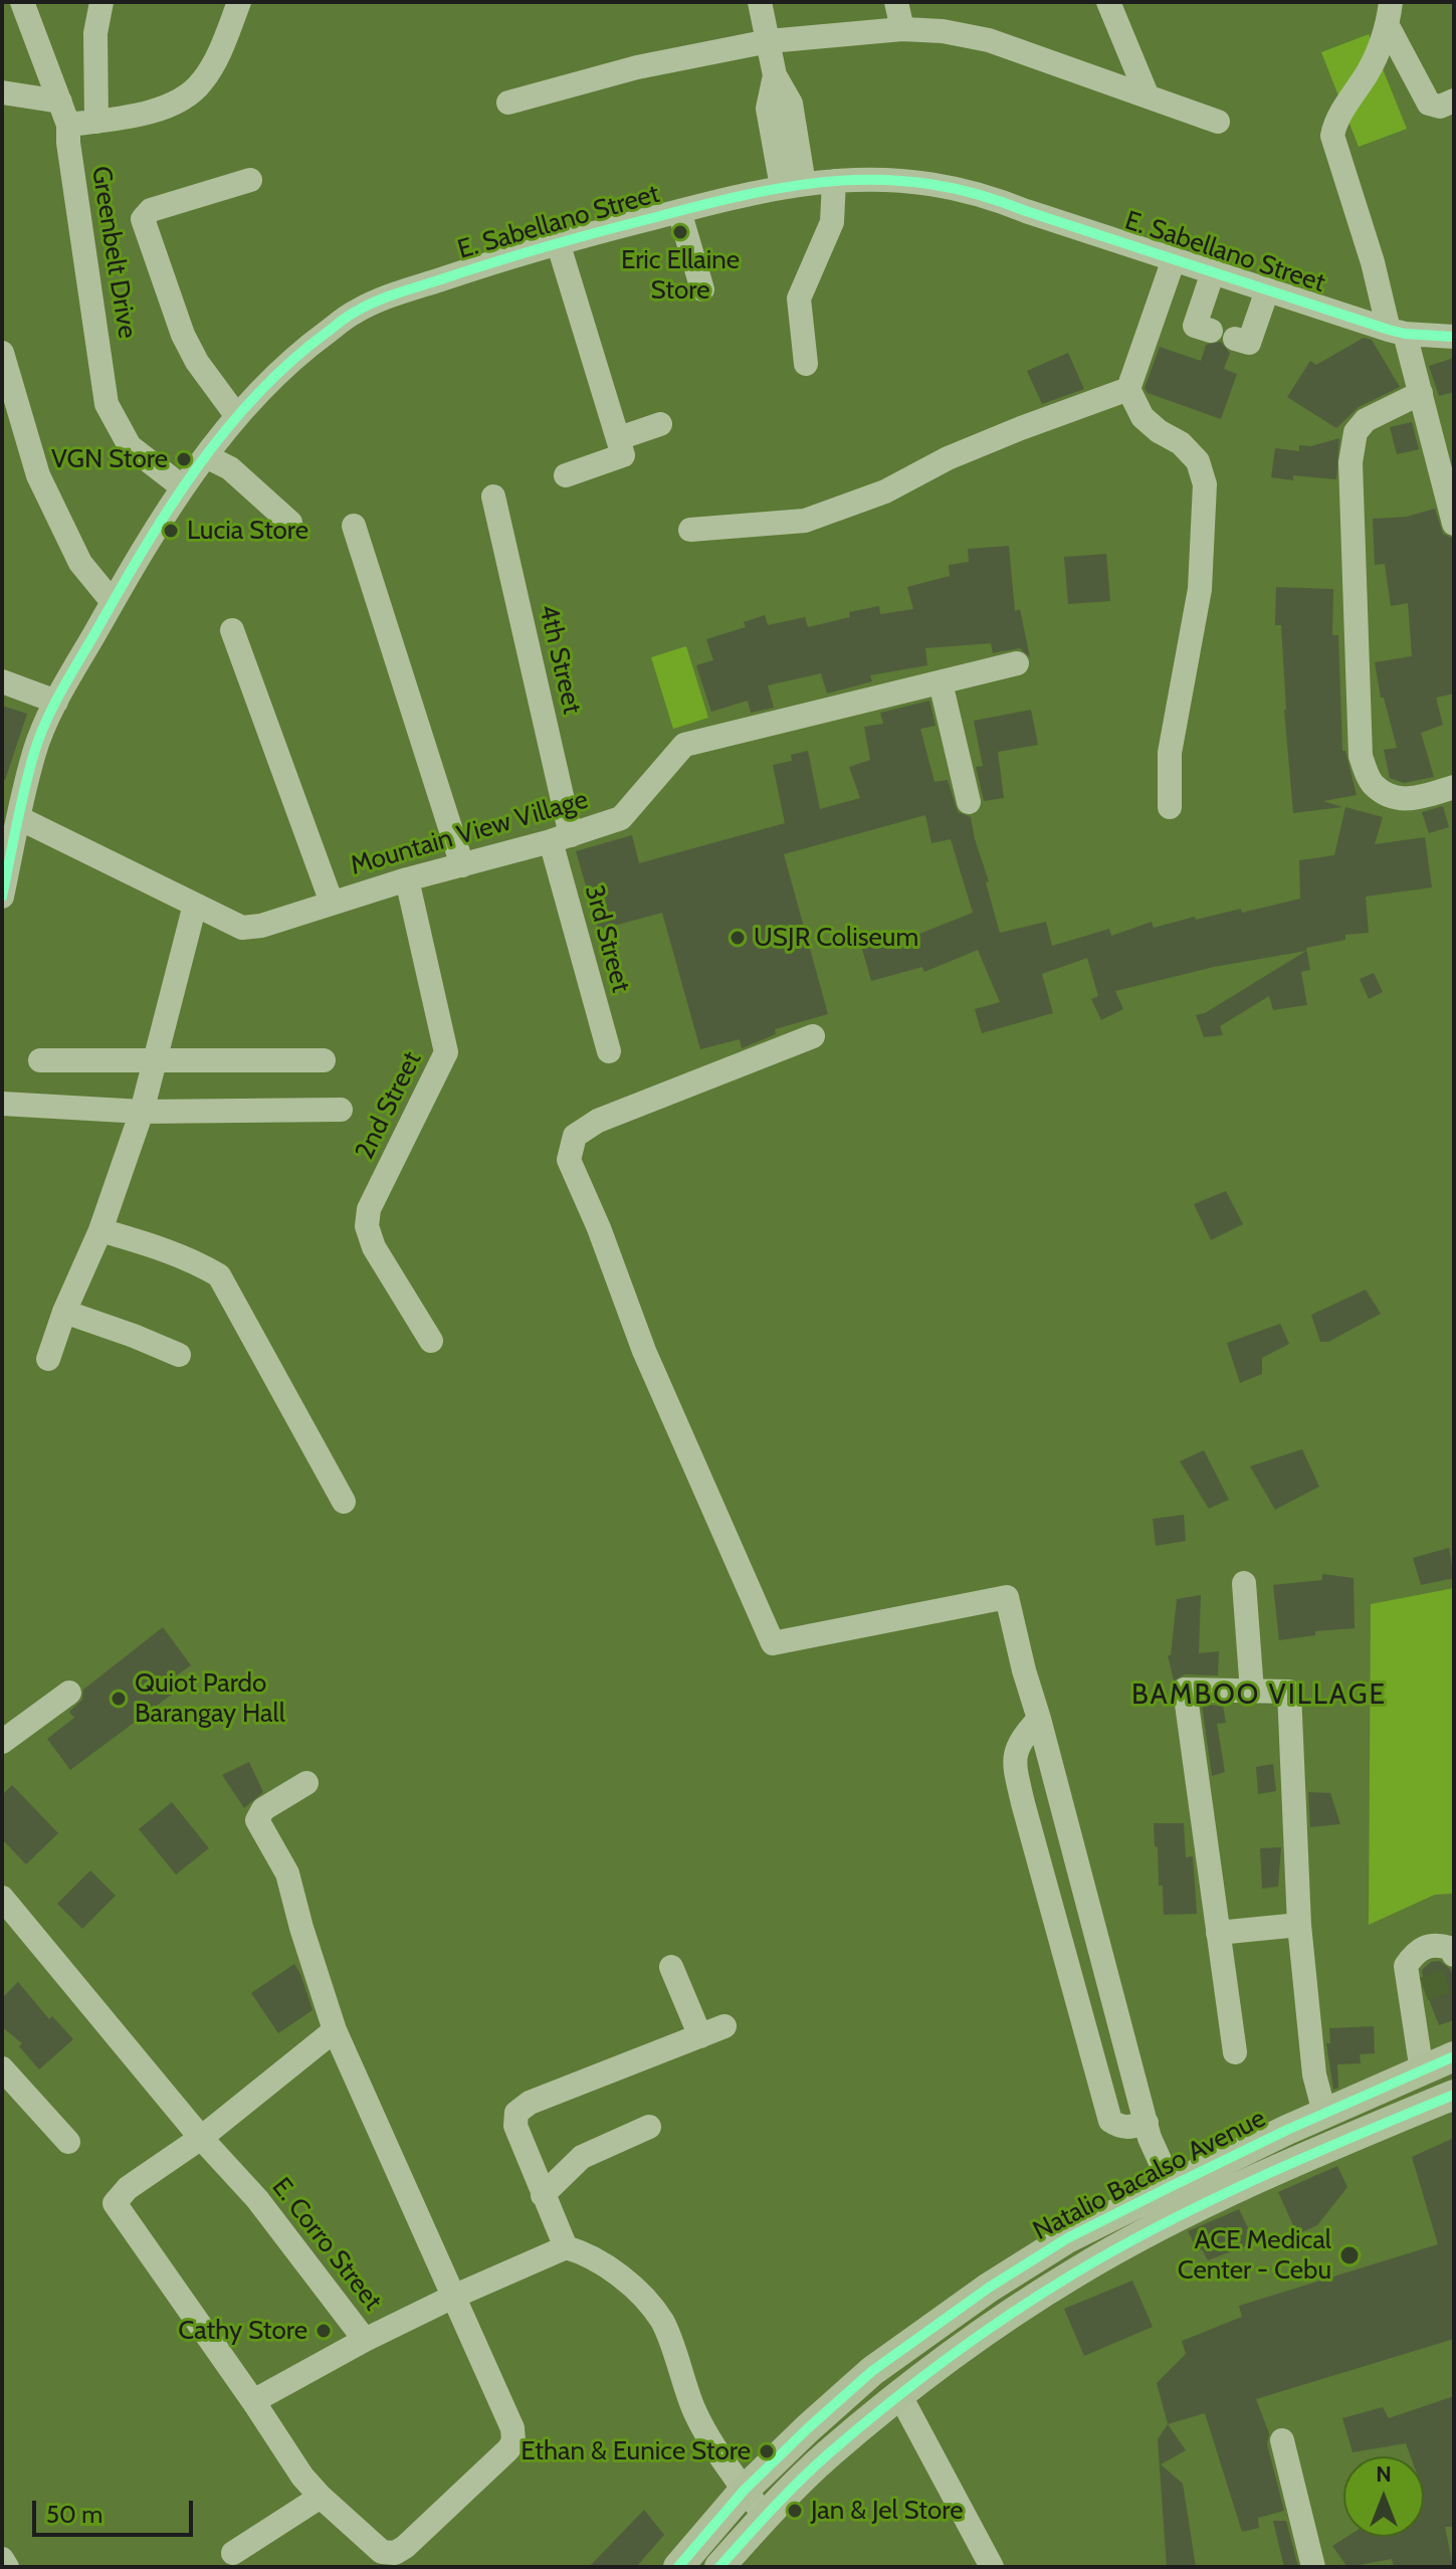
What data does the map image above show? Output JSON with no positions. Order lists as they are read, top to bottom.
{
  "streets": {
    "main road": ["Natalio Bacalso Avenue"],
    "street": [
      "E. Sabellano Street",
      "Greenbelt Drive",
      "4th Street",
      "Mountain View Village",
      "3rd Street",
      "2nd Street",
      "E. Corro Street"
    ]
  },
  "crossings": [
    ["E. Sabellano Street", "Greenbelt Drive"],
    ["E. Sabellano Street", "Mountain View Village"],
    ["4th Street", "Mountain View Village"],
    ["4th Street", "3rd Street"],
    ["Mountain View Village", "3rd Street"],
    ["Mountain View Village", "2nd Street"]
  ],
  "districts": ["BAMBOO VILLAGE"],
  "places": [
    "Eric Ellaine Store",
    "VGN Store",
    "Lucia Store",
    "USJR Coliseum",
    "Quiot Pardo Barangay Hall",
    "ACE Medical Center - Cebu",
    "Cathy Store",
    "Ethan & Eunice Store",
    "Jan & Jel Store"
  ],
  "scale_bar": "50 m",
  "north": "top"
}
